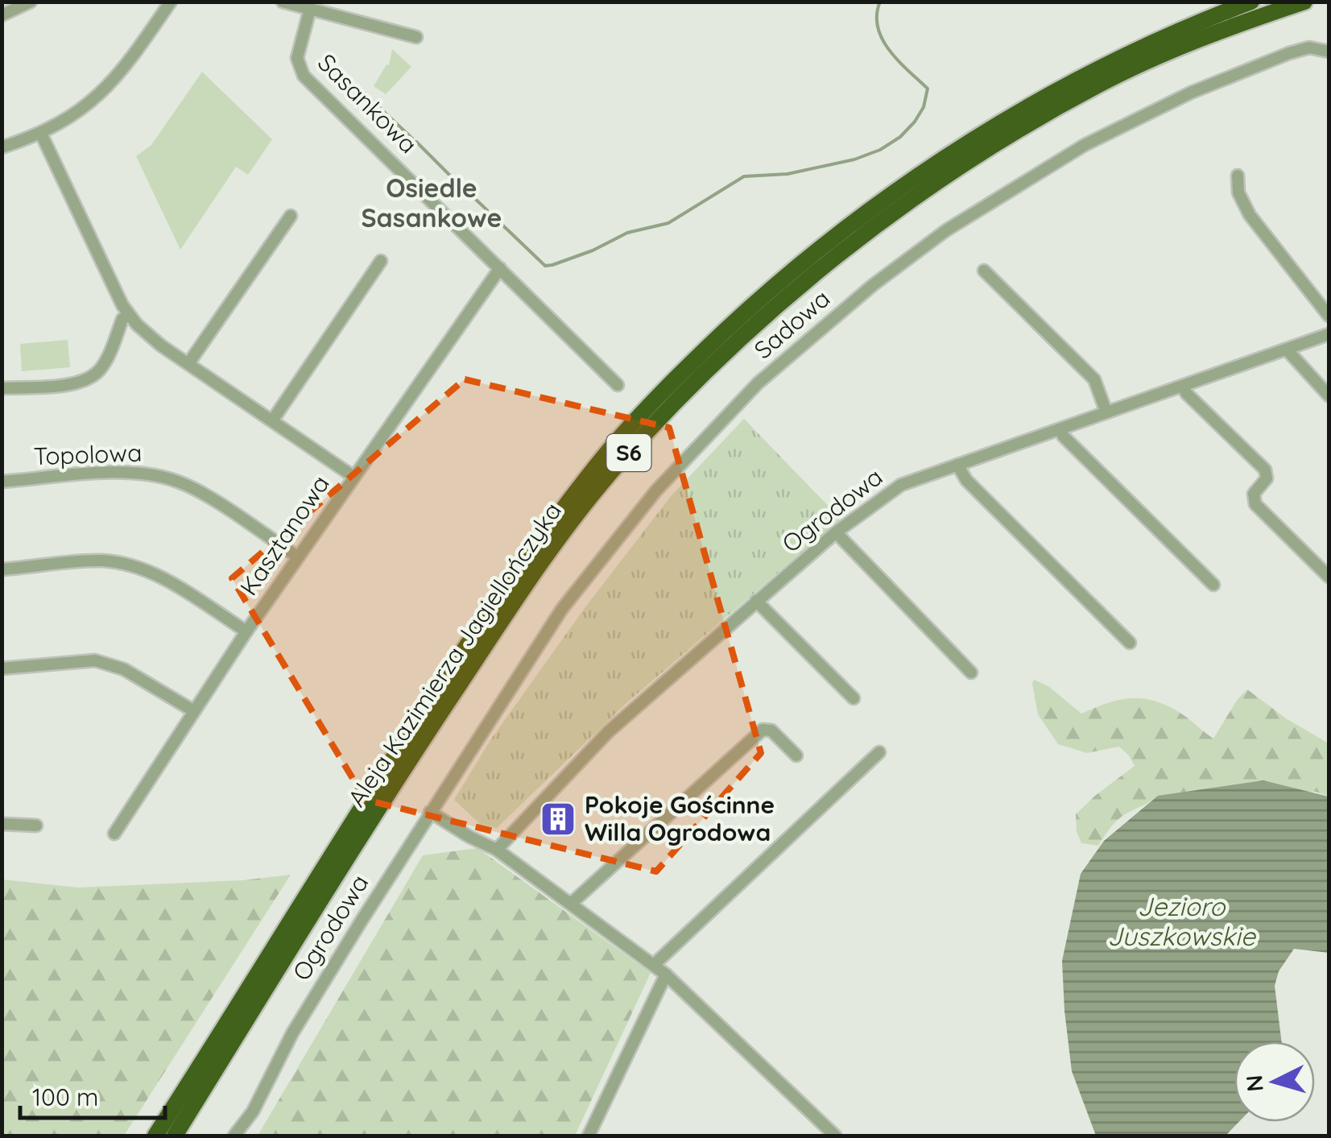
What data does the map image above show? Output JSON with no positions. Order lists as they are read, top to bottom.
{
  "streets": {
    "highway": ["S6", "Aleja Kazimierza Jagiellończyka"],
    "street": [
      "Sasankowa",
      "Sadowa",
      "Topolowa",
      "Ogrodowa",
      "Kasztanowa"
    ]
  },
  "crossings": [
    ["Sasankowa", "Kasztanowa"],
    ["Sadowa", "Ogrodowa"],
    ["Topolowa", "Kasztanowa"]
  ],
  "districts": ["Osiedle Sasankowe"],
  "water": ["Jezioro Juszkowskie"],
  "places": {
    "building": ["Pokoje Gościnne Willa Ogrodowa"]
  },
  "scale_bar": "100 m",
  "north": "left"
}
